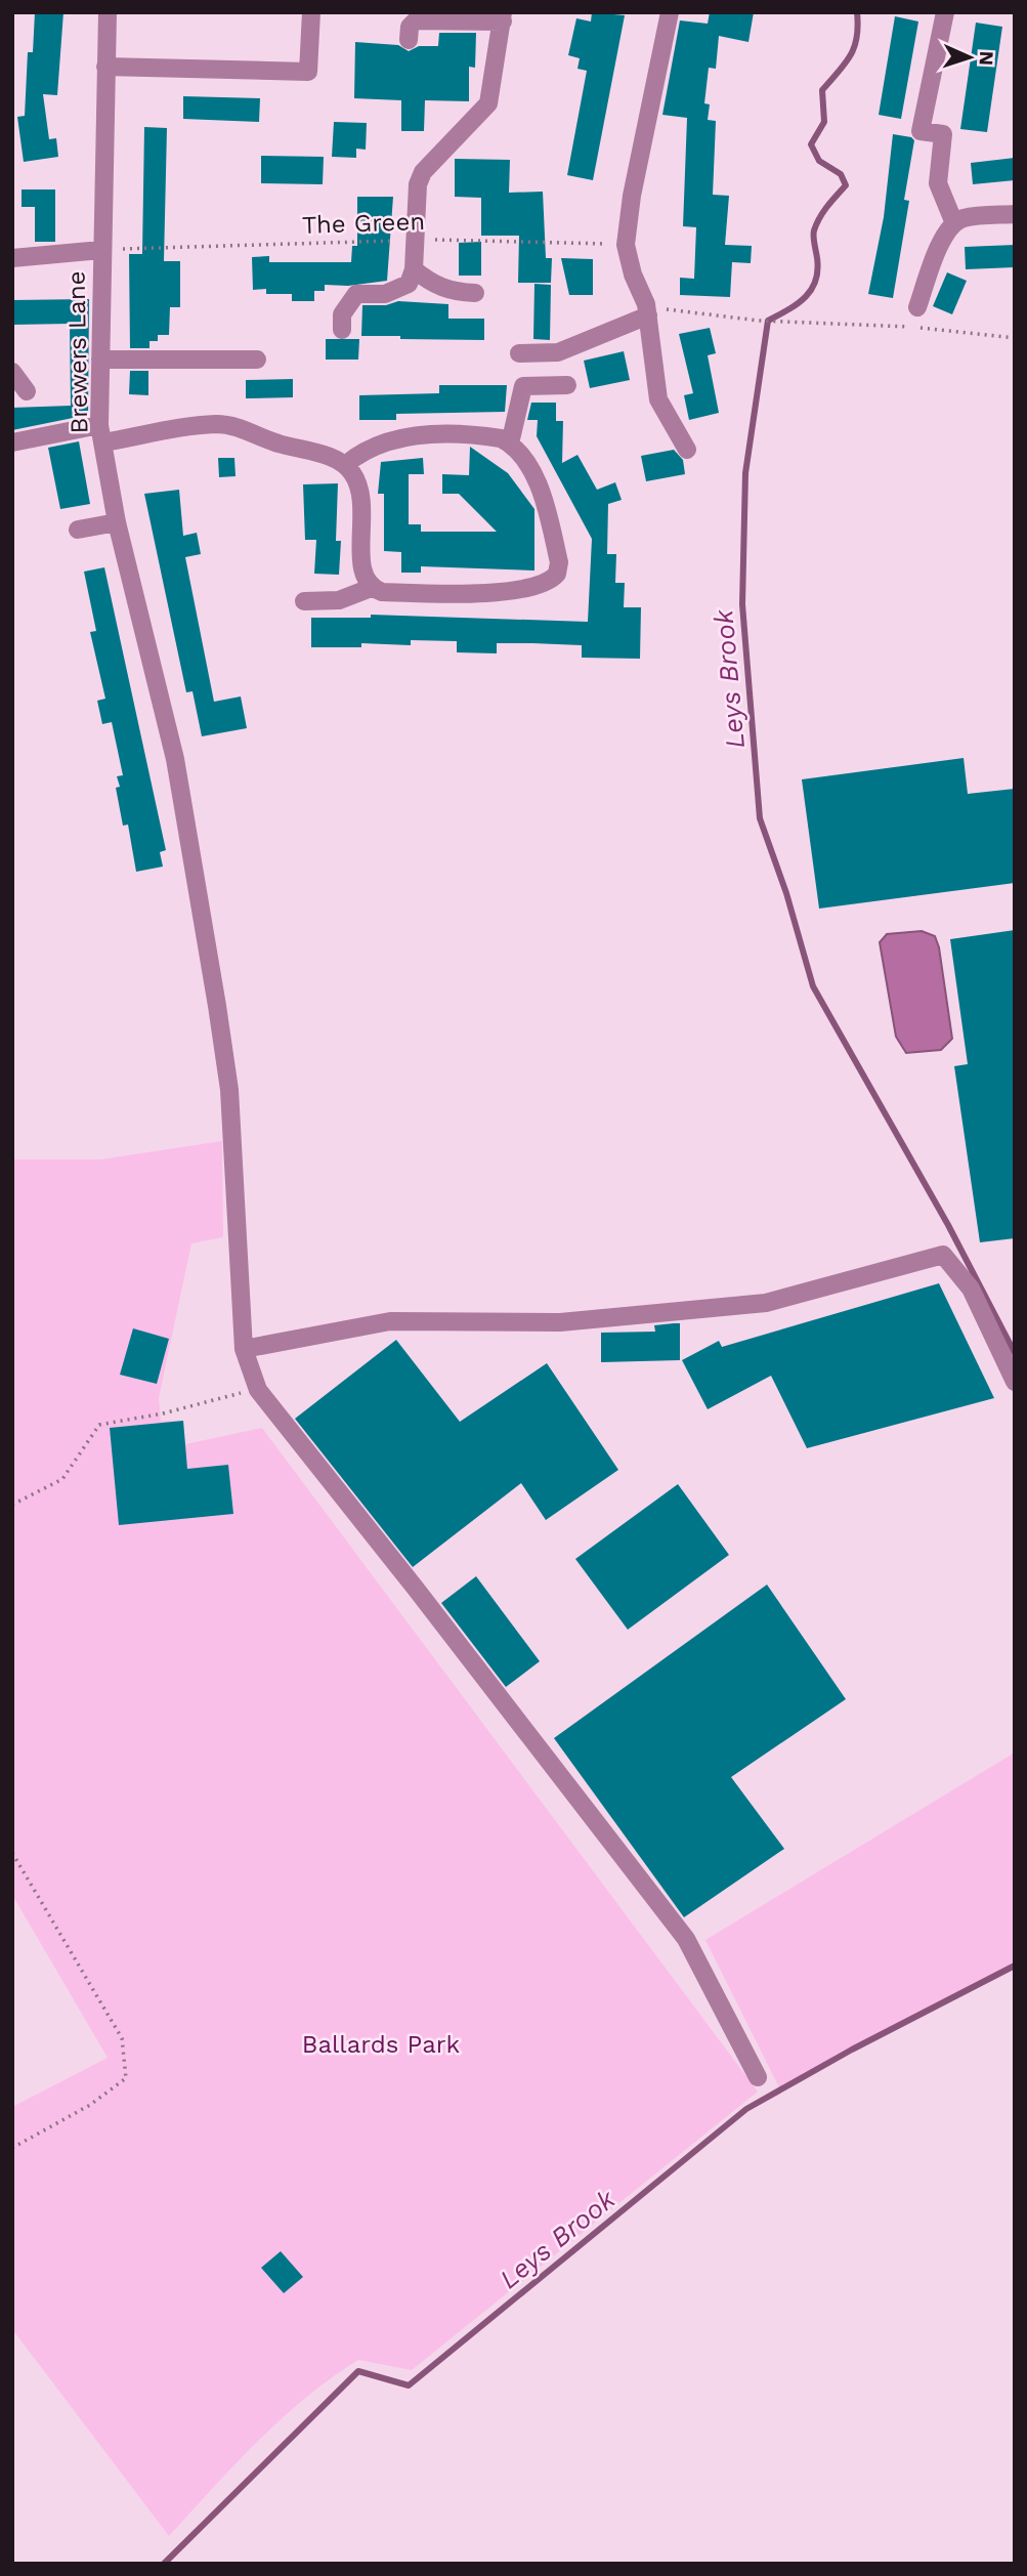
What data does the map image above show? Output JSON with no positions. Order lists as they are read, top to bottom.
{
  "streets": {
    "street": ["Brewers Lane"],
    "path": ["The Green"]
  },
  "crossings": [
    ["The Green", "Brewers Lane"]
  ],
  "water": ["Leys Brook"],
  "parks": ["Ballards Park"],
  "north": "right"
}
